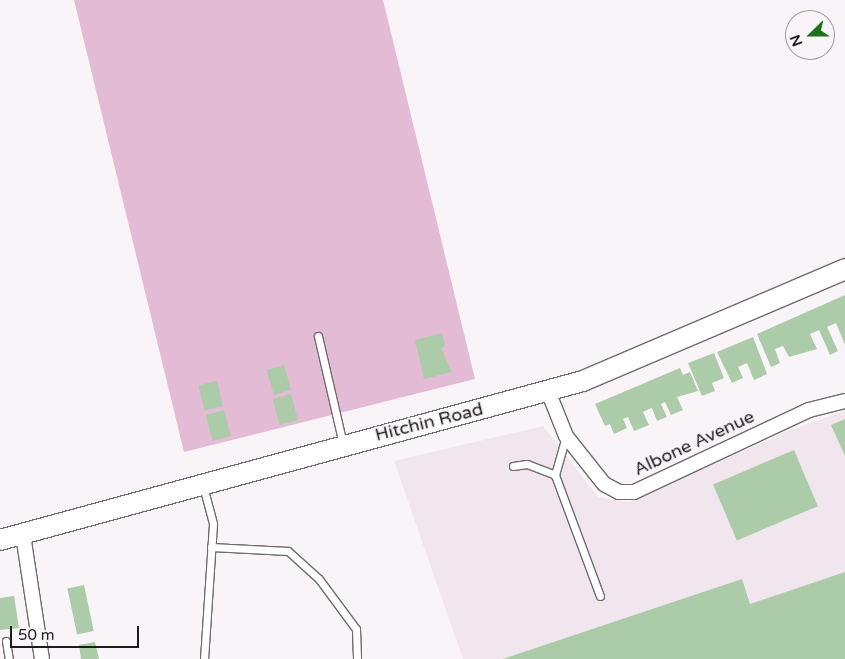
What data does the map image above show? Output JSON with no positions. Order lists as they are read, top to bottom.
{
  "streets": {
    "street": ["Hitchin Road", "Albone Avenue"]
  },
  "crossings": [
    ["Hitchin Road", "Albone Avenue"]
  ],
  "scale_bar": "50 m",
  "north": "left"
}
